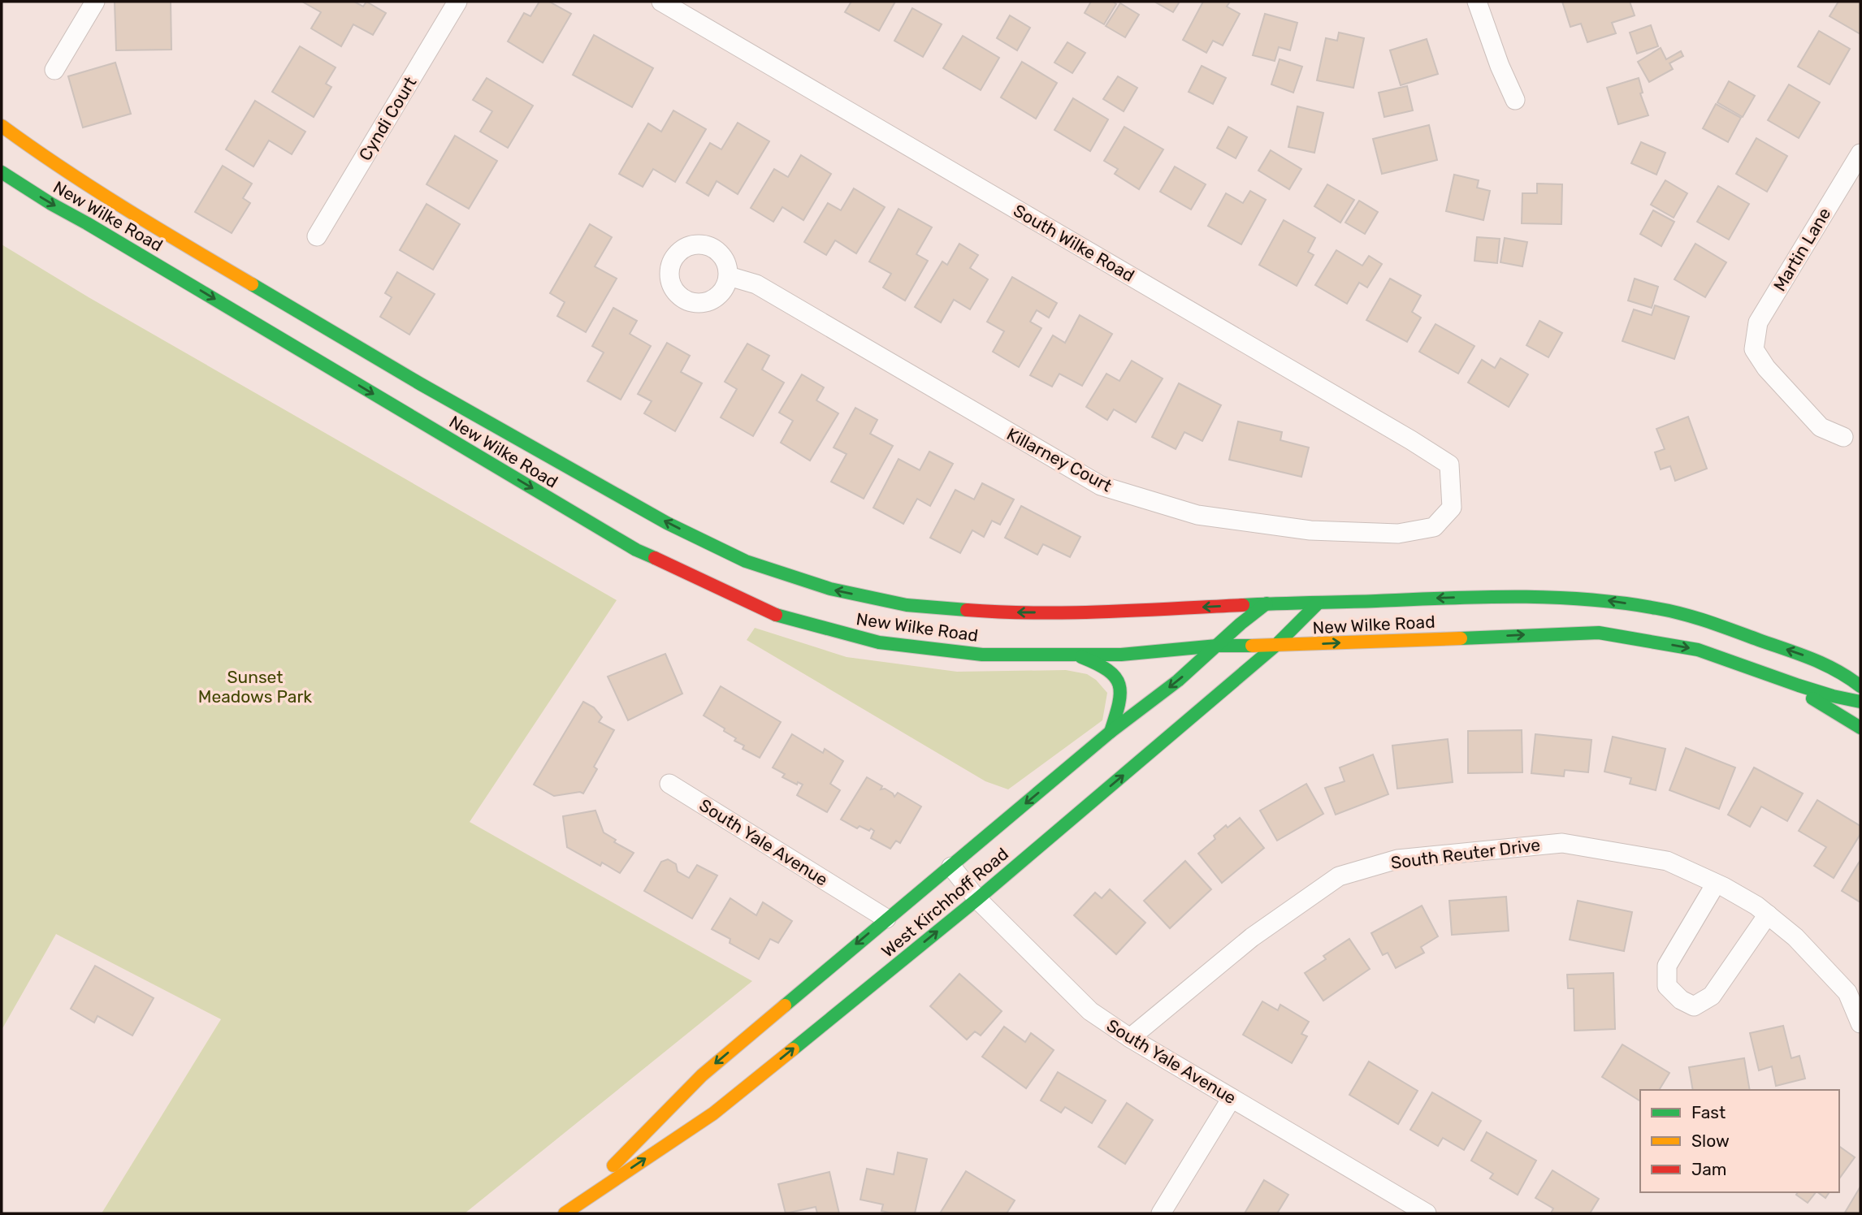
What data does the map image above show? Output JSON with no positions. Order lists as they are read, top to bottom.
{
  "streets": {
    "main road": ["New Wilke Road", "West Kirchhoff Road"],
    "street": [
      "Cyndi Court",
      "South Wilke Road",
      "Martin Lane",
      "Killarney Court",
      "South Yale Avenue",
      "South Reuter Drive"
    ]
  },
  "crossings": [
    ["New Wilke Road", "West Kirchhoff Road"],
    ["South Wilke Road", "Killarney Court"],
    ["South Yale Avenue", "South Reuter Drive"],
    ["South Yale Avenue", "West Kirchhoff Road"]
  ],
  "parks": ["Sunset Meadows Park"],
  "legend": ["Fast", "Slow", "Jam"]
}
